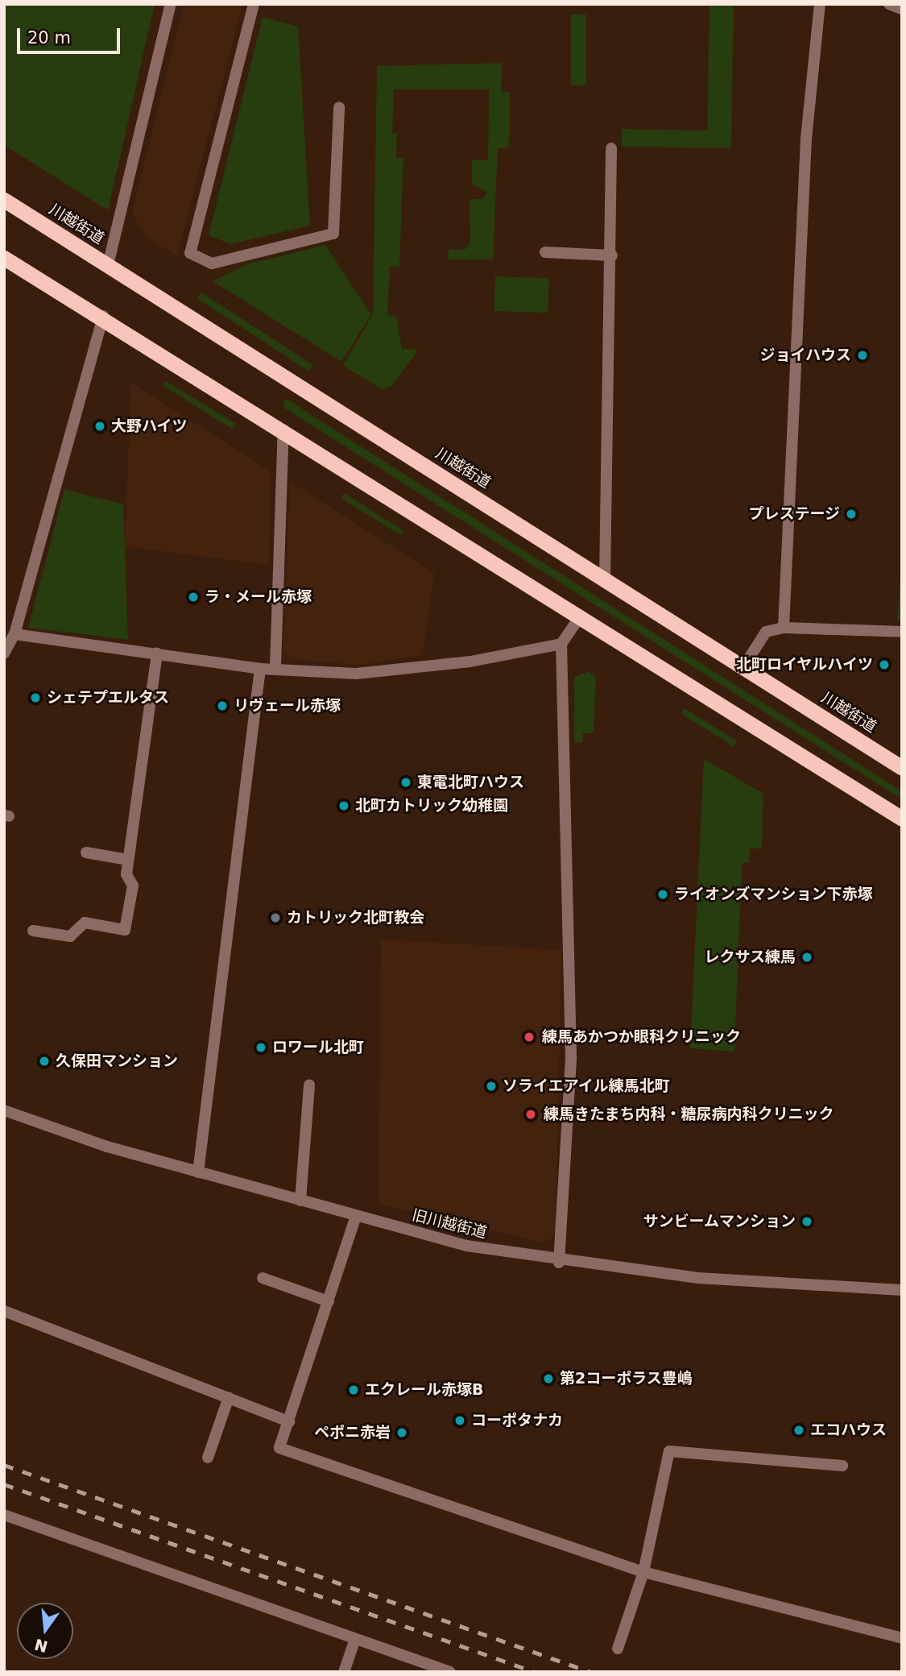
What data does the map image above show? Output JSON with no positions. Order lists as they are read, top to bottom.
{
  "streets": {
    "highway": ["川越街道"],
    "street": ["旧川越街道"]
  },
  "places": [
    "ジョイハウス",
    "大野ハイツ",
    "プレステージ",
    "ラ・メール赤塚",
    "北町ロイヤルハイツ",
    "シェテプエルタス",
    "リヴェール赤塚",
    "東電北町ハウス",
    "北町カトリック幼稚園",
    "ライオンズマンション下赤塚",
    "カトリック北町教会",
    "レクサス練馬",
    "練馬あかつか眼科クリニック",
    "ロワール北町",
    "久保田マンション",
    "ソライエアイル練馬北町",
    "練馬きたまち内科・糖尿病内科クリニック",
    "サンビームマンション",
    "第2コーポラス豊嶋",
    "エクレール赤塚B",
    "コーポタナカ",
    "エコハウス",
    "ペポニ赤岩"
  ],
  "scale_bar": "20 m",
  "north": "bottom"
}
